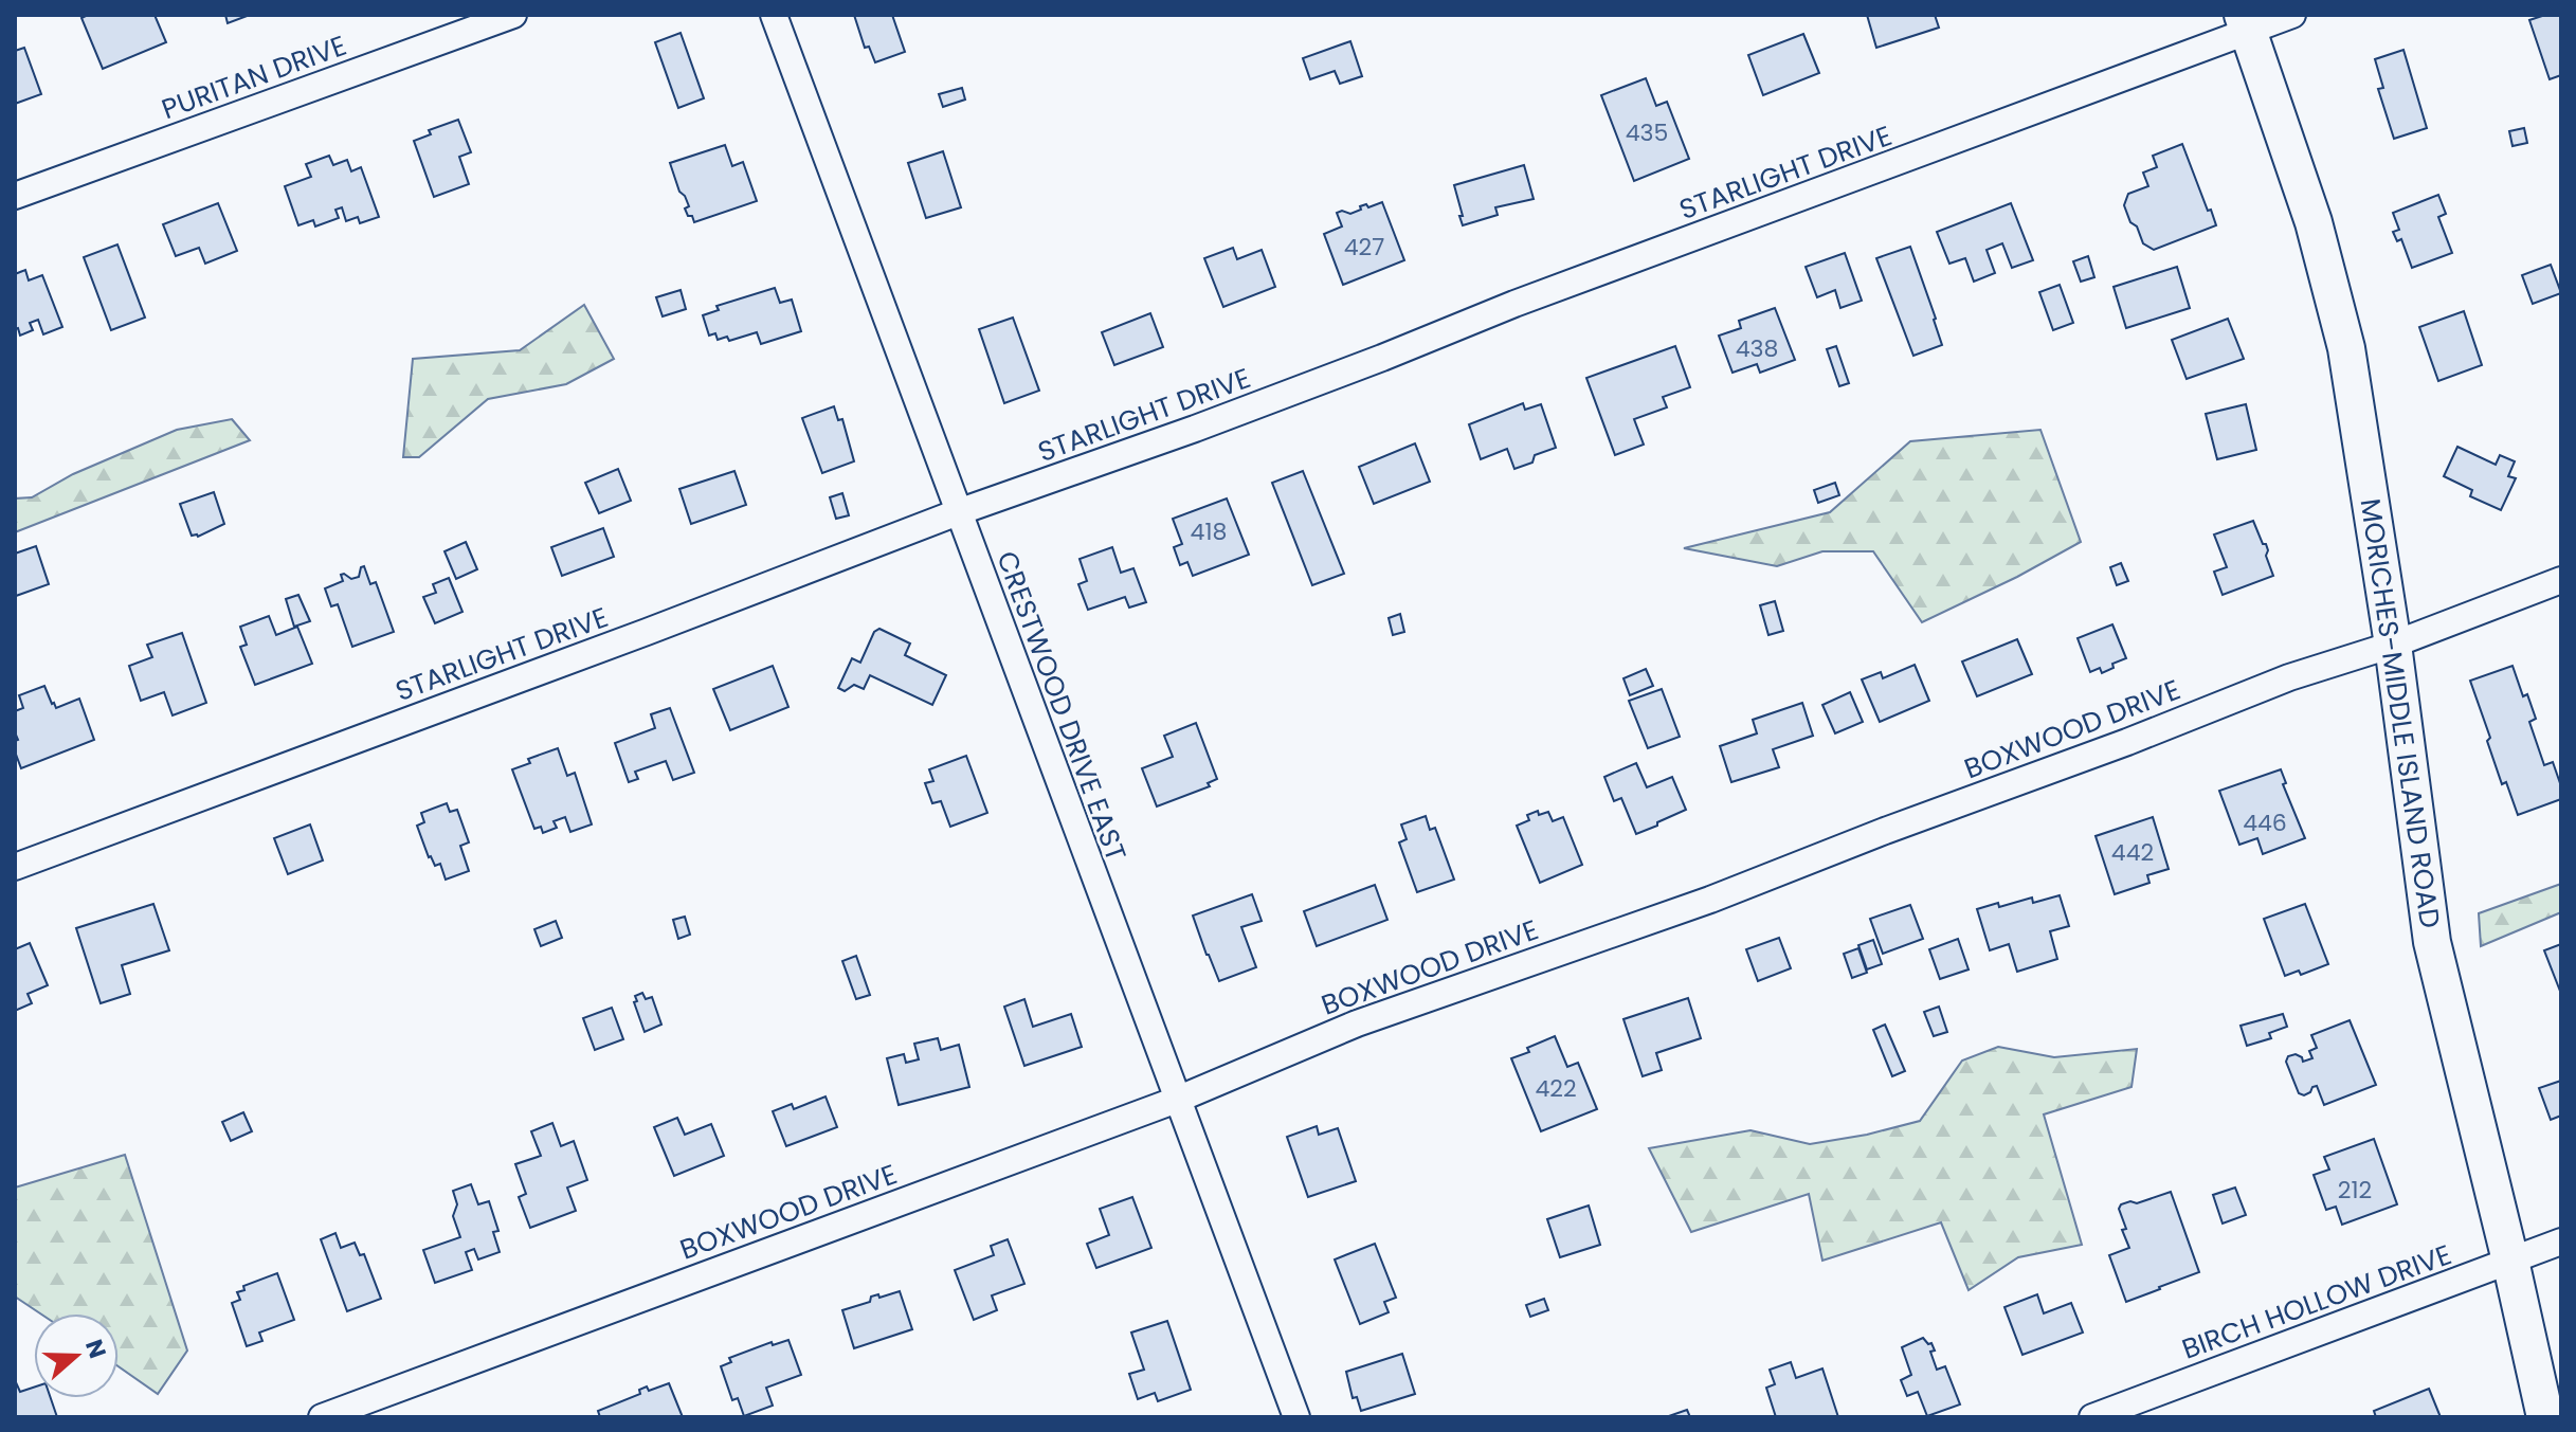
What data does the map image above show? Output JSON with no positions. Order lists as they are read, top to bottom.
{
  "streets": {
    "main road": ["MORICHES-MIDDLE ISLAND ROAD"],
    "street": [
      "PURITAN DRIVE",
      "STARLIGHT DRIVE",
      "CRESTWOOD DRIVE EAST",
      "BOXWOOD DRIVE",
      "BIRCH HOLLOW DRIVE"
    ]
  },
  "crossings": [
    ["STARLIGHT DRIVE", "CRESTWOOD DRIVE EAST"],
    ["STARLIGHT DRIVE", "MORICHES-MIDDLE ISLAND ROAD"],
    ["CRESTWOOD DRIVE EAST", "BOXWOOD DRIVE"],
    ["MORICHES-MIDDLE ISLAND ROAD", "BOXWOOD DRIVE"],
    ["MORICHES-MIDDLE ISLAND ROAD", "BIRCH HOLLOW DRIVE"]
  ],
  "house_numbers": [
    "435",
    "427",
    "438",
    "418",
    "446",
    "442",
    "422",
    "212"
  ],
  "north": "right"
}
